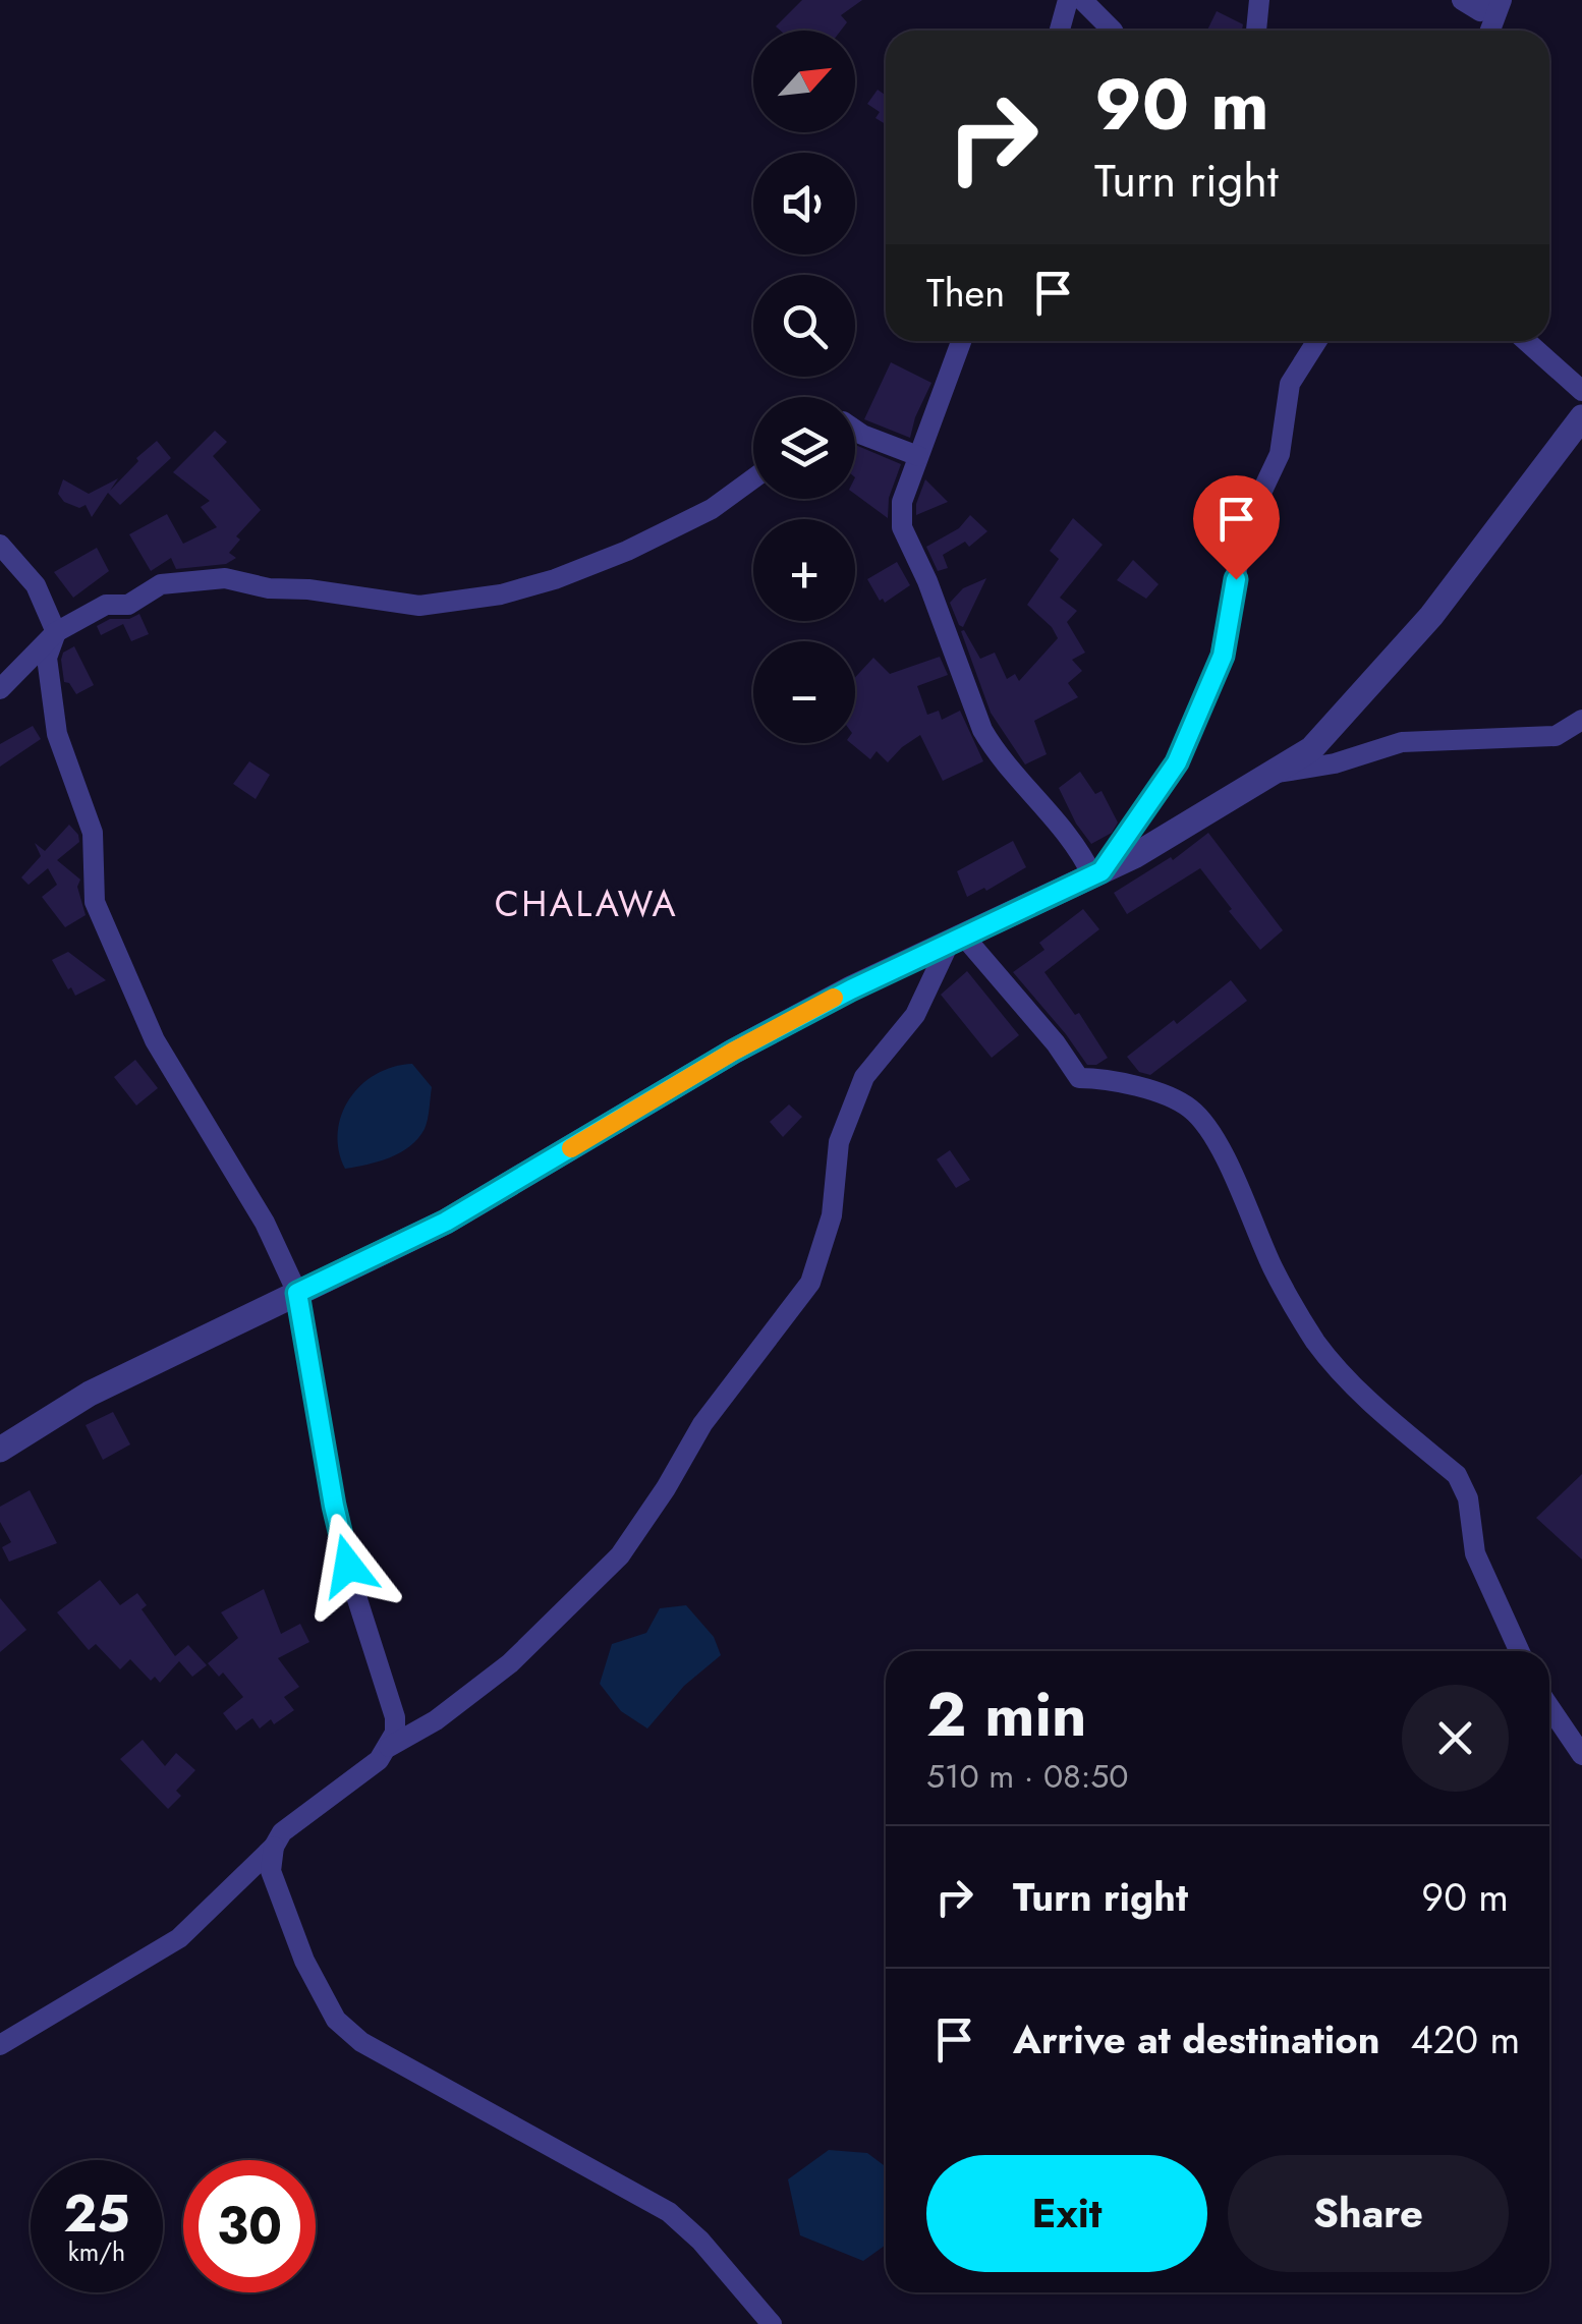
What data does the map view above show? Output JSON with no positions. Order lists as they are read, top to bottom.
{
  "districts": ["CHALAWA"],
  "north": "top right",
  "page": {
    "map_buttons": ["+", "−"],
    "turn": ["90 m", "Turn right"],
    "then": "Then",
    "heading": ["2 min", "510 m · 08:50"],
    "list": [
      {
        "name": "Turn right",
        "value": "90 m"
      },
      {
        "name": "Arrive at destination",
        "value": "420 m"
      }
    ],
    "buttons": ["Exit", "Share"],
    "speed": "25 km/h",
    "limit": "30"
  }
}
